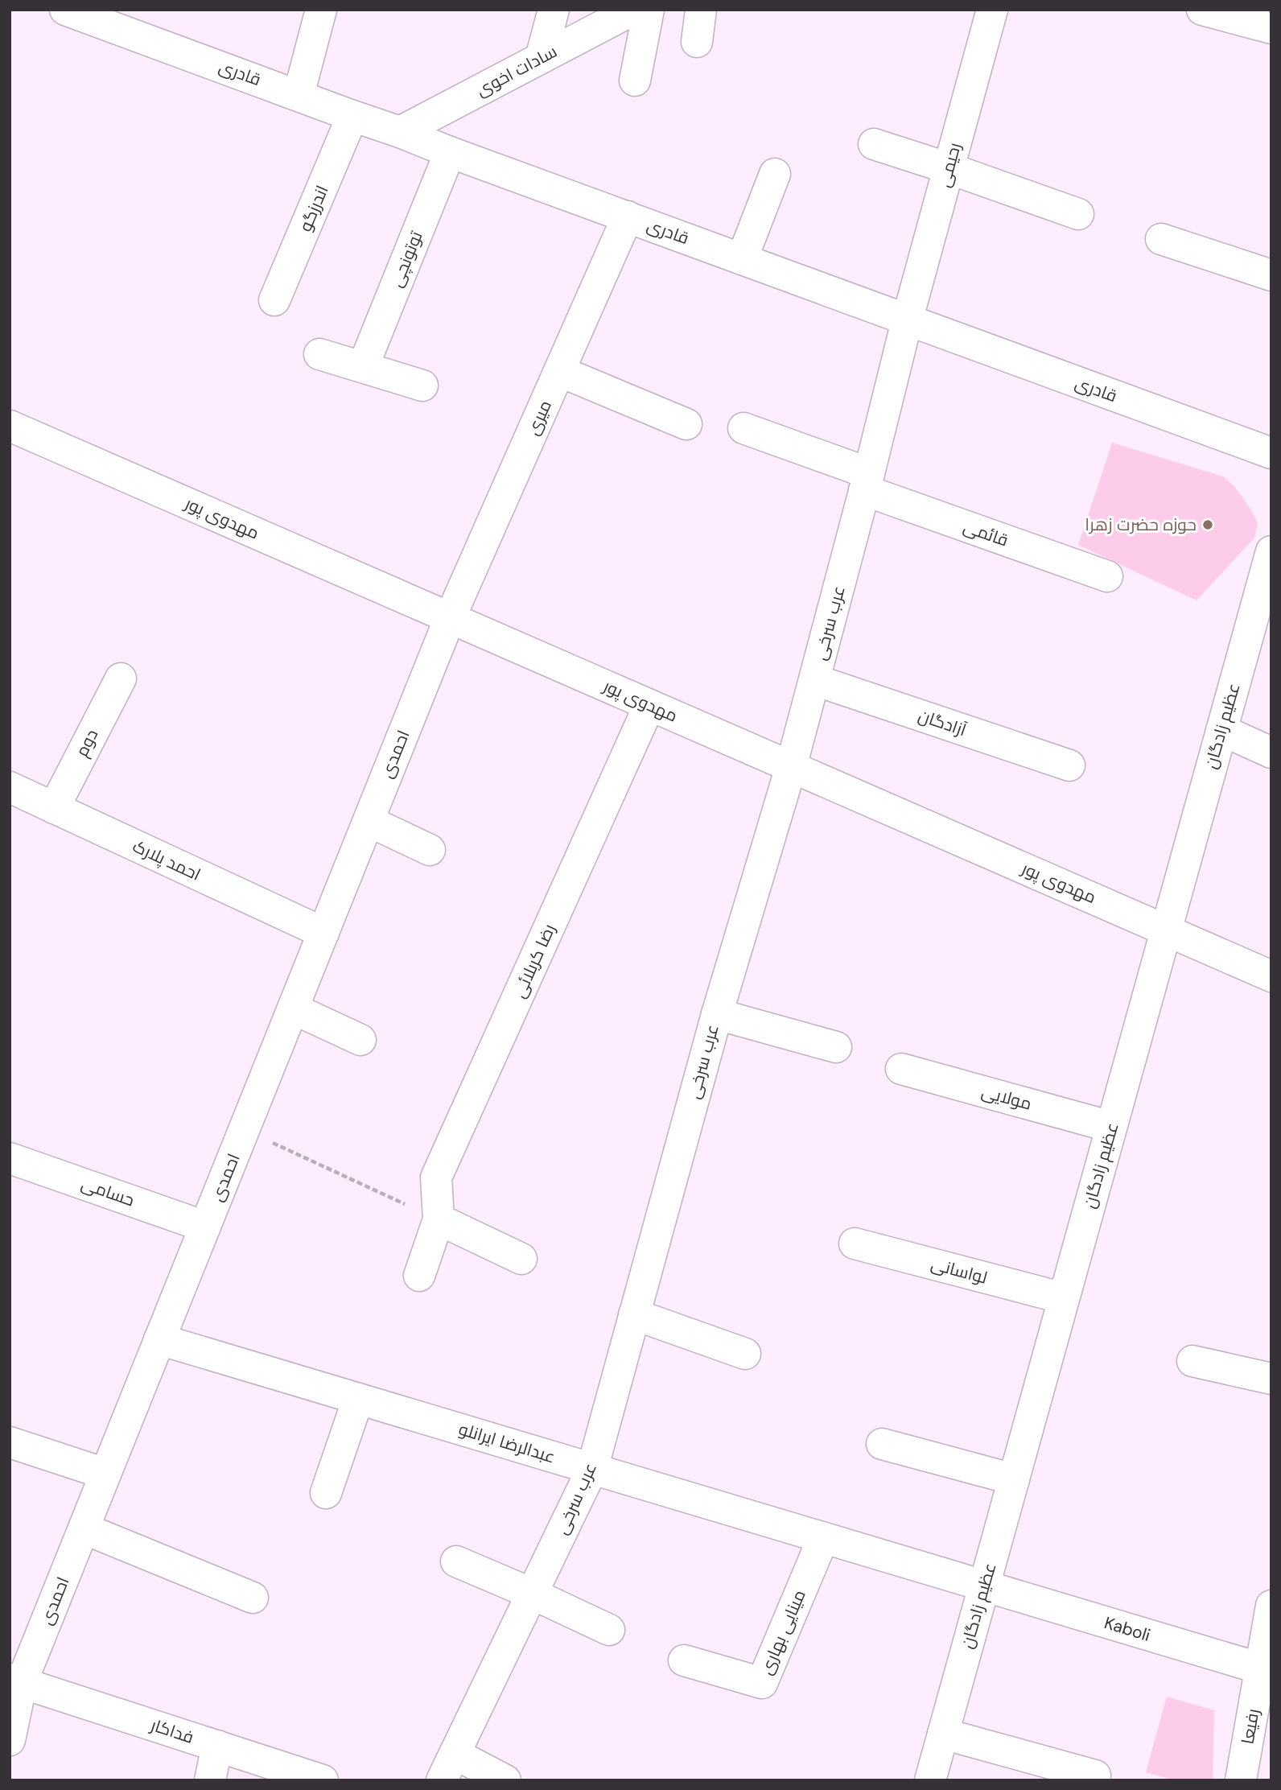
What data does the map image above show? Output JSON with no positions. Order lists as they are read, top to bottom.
{
  "streets": {
    "street": [
      "سادات اخوی",
      "قادرى",
      "رحیمی",
      "اندرزگو",
      "توتونچی",
      "میری",
      "مهدوی پور",
      "قائمی",
      "عرب سرخی",
      "آزادگان",
      "عظیم زادگان",
      "دوم",
      "احمدی",
      "احمد پلارک",
      "رضا کربلائی",
      "مولایی",
      "حسامی",
      "لواسانی",
      "عبدالرضا ایرانلو",
      "Kaboli",
      "مینایی بهاری",
      "رفیعا",
      "فداکار"
    ]
  },
  "crossings": [
    ["سادات اخوی", "قادرى"],
    ["قادرى", "رحیمی"],
    ["قادرى", "اندرزگو"],
    ["قادرى", "توتونچی"],
    ["قادرى", "میری"],
    ["قادرى", "عرب سرخی"],
    ["رحیمی", "عرب سرخی"],
    ["میری", "مهدوی پور"],
    ["میری", "احمدی"],
    ["مهدوی پور", "عرب سرخی"],
    ["مهدوی پور", "عظیم زادگان"],
    ["مهدوی پور", "احمدی"],
    ["مهدوی پور", "رضا کربلائی"],
    ["قائمی", "عرب سرخی"],
    ["عرب سرخی", "آزادگان"],
    ["عرب سرخی", "عبدالرضا ایرانلو"],
    ["عظیم زادگان", "مولایی"],
    ["عظیم زادگان", "لواسانی"],
    ["عظیم زادگان", "عبدالرضا ایرانلو"],
    ["عظیم زادگان", "Kaboli"],
    ["دوم", "احمد پلارک"],
    ["احمدی", "احمد پلارک"],
    ["احمدی", "حسامی"],
    ["احمدی", "عبدالرضا ایرانلو"],
    ["احمدی", "فداکار"],
    ["عبدالرضا ایرانلو", "Kaboli"],
    ["عبدالرضا ایرانلو", "مینایی بهاری"],
    ["Kaboli", "رفیعا"]
  ],
  "places": ["حوزه حضرت زهرا"]
}
